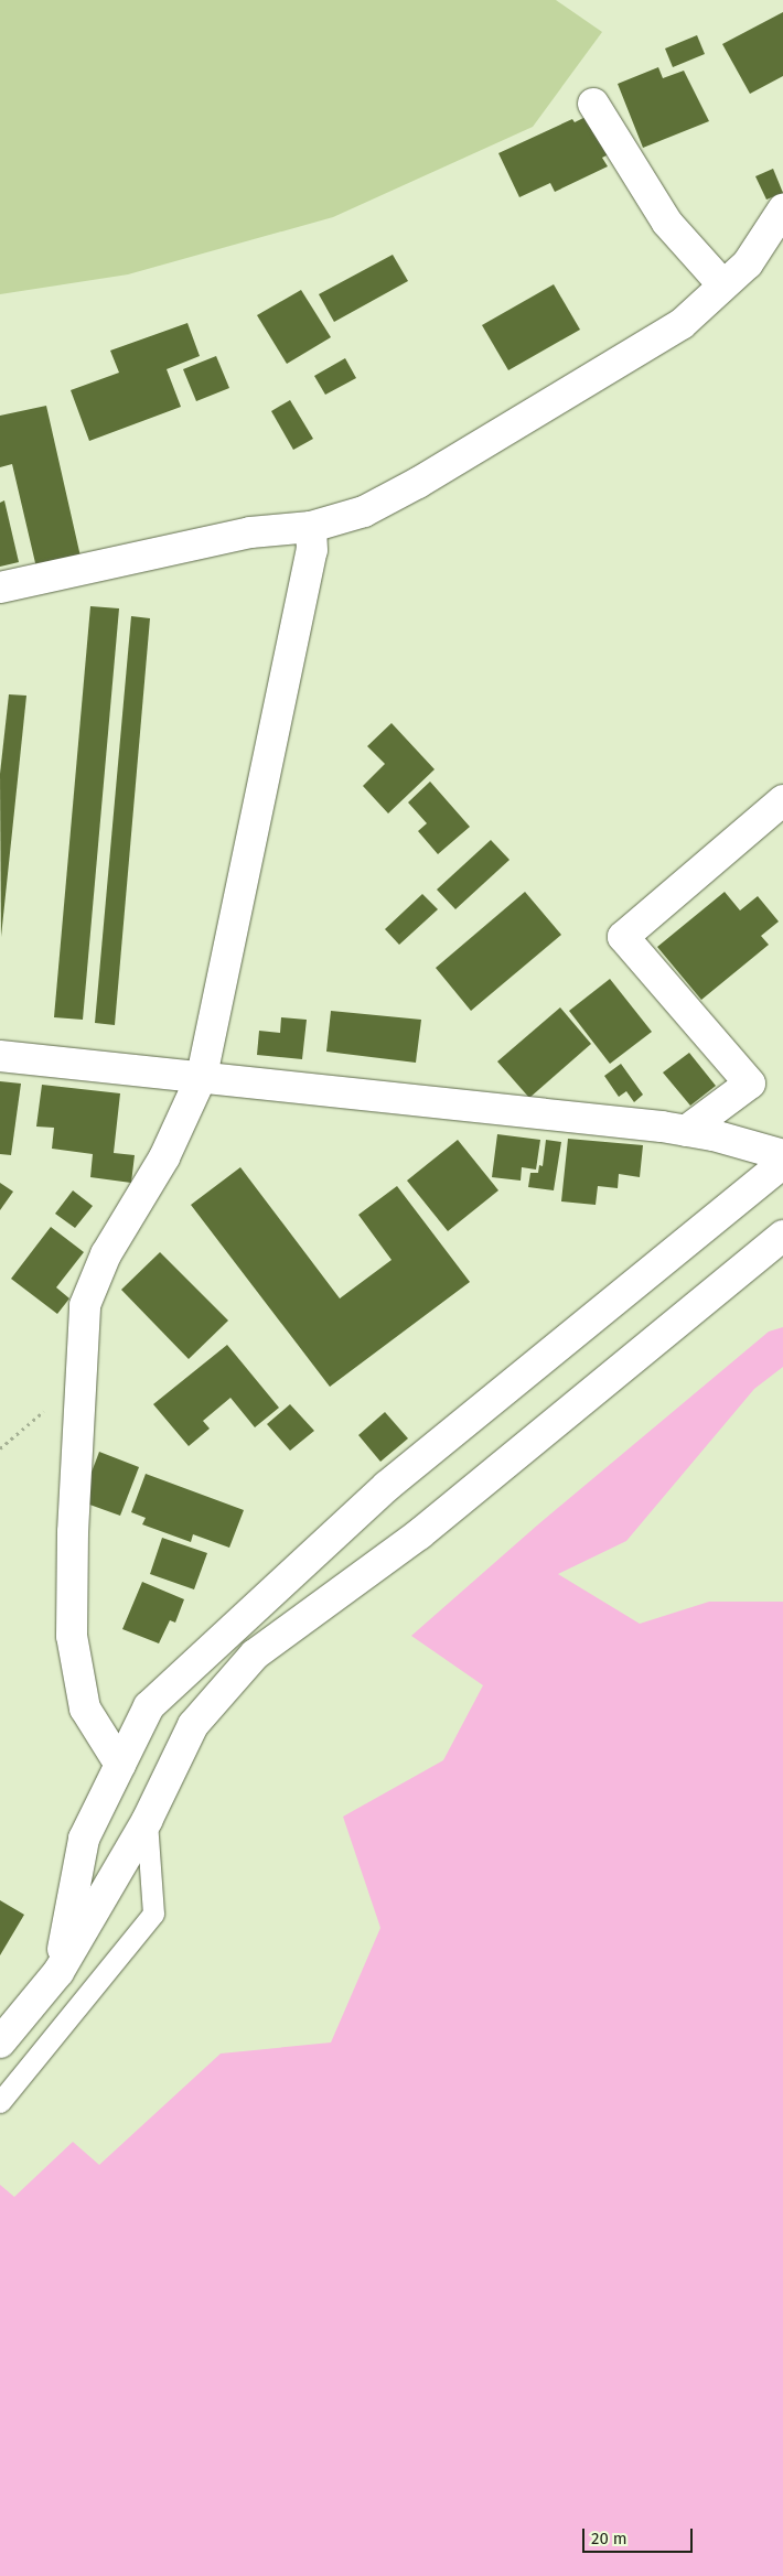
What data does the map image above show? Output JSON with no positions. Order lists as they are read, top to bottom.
{
  "scale_bar": "20 m"
}
